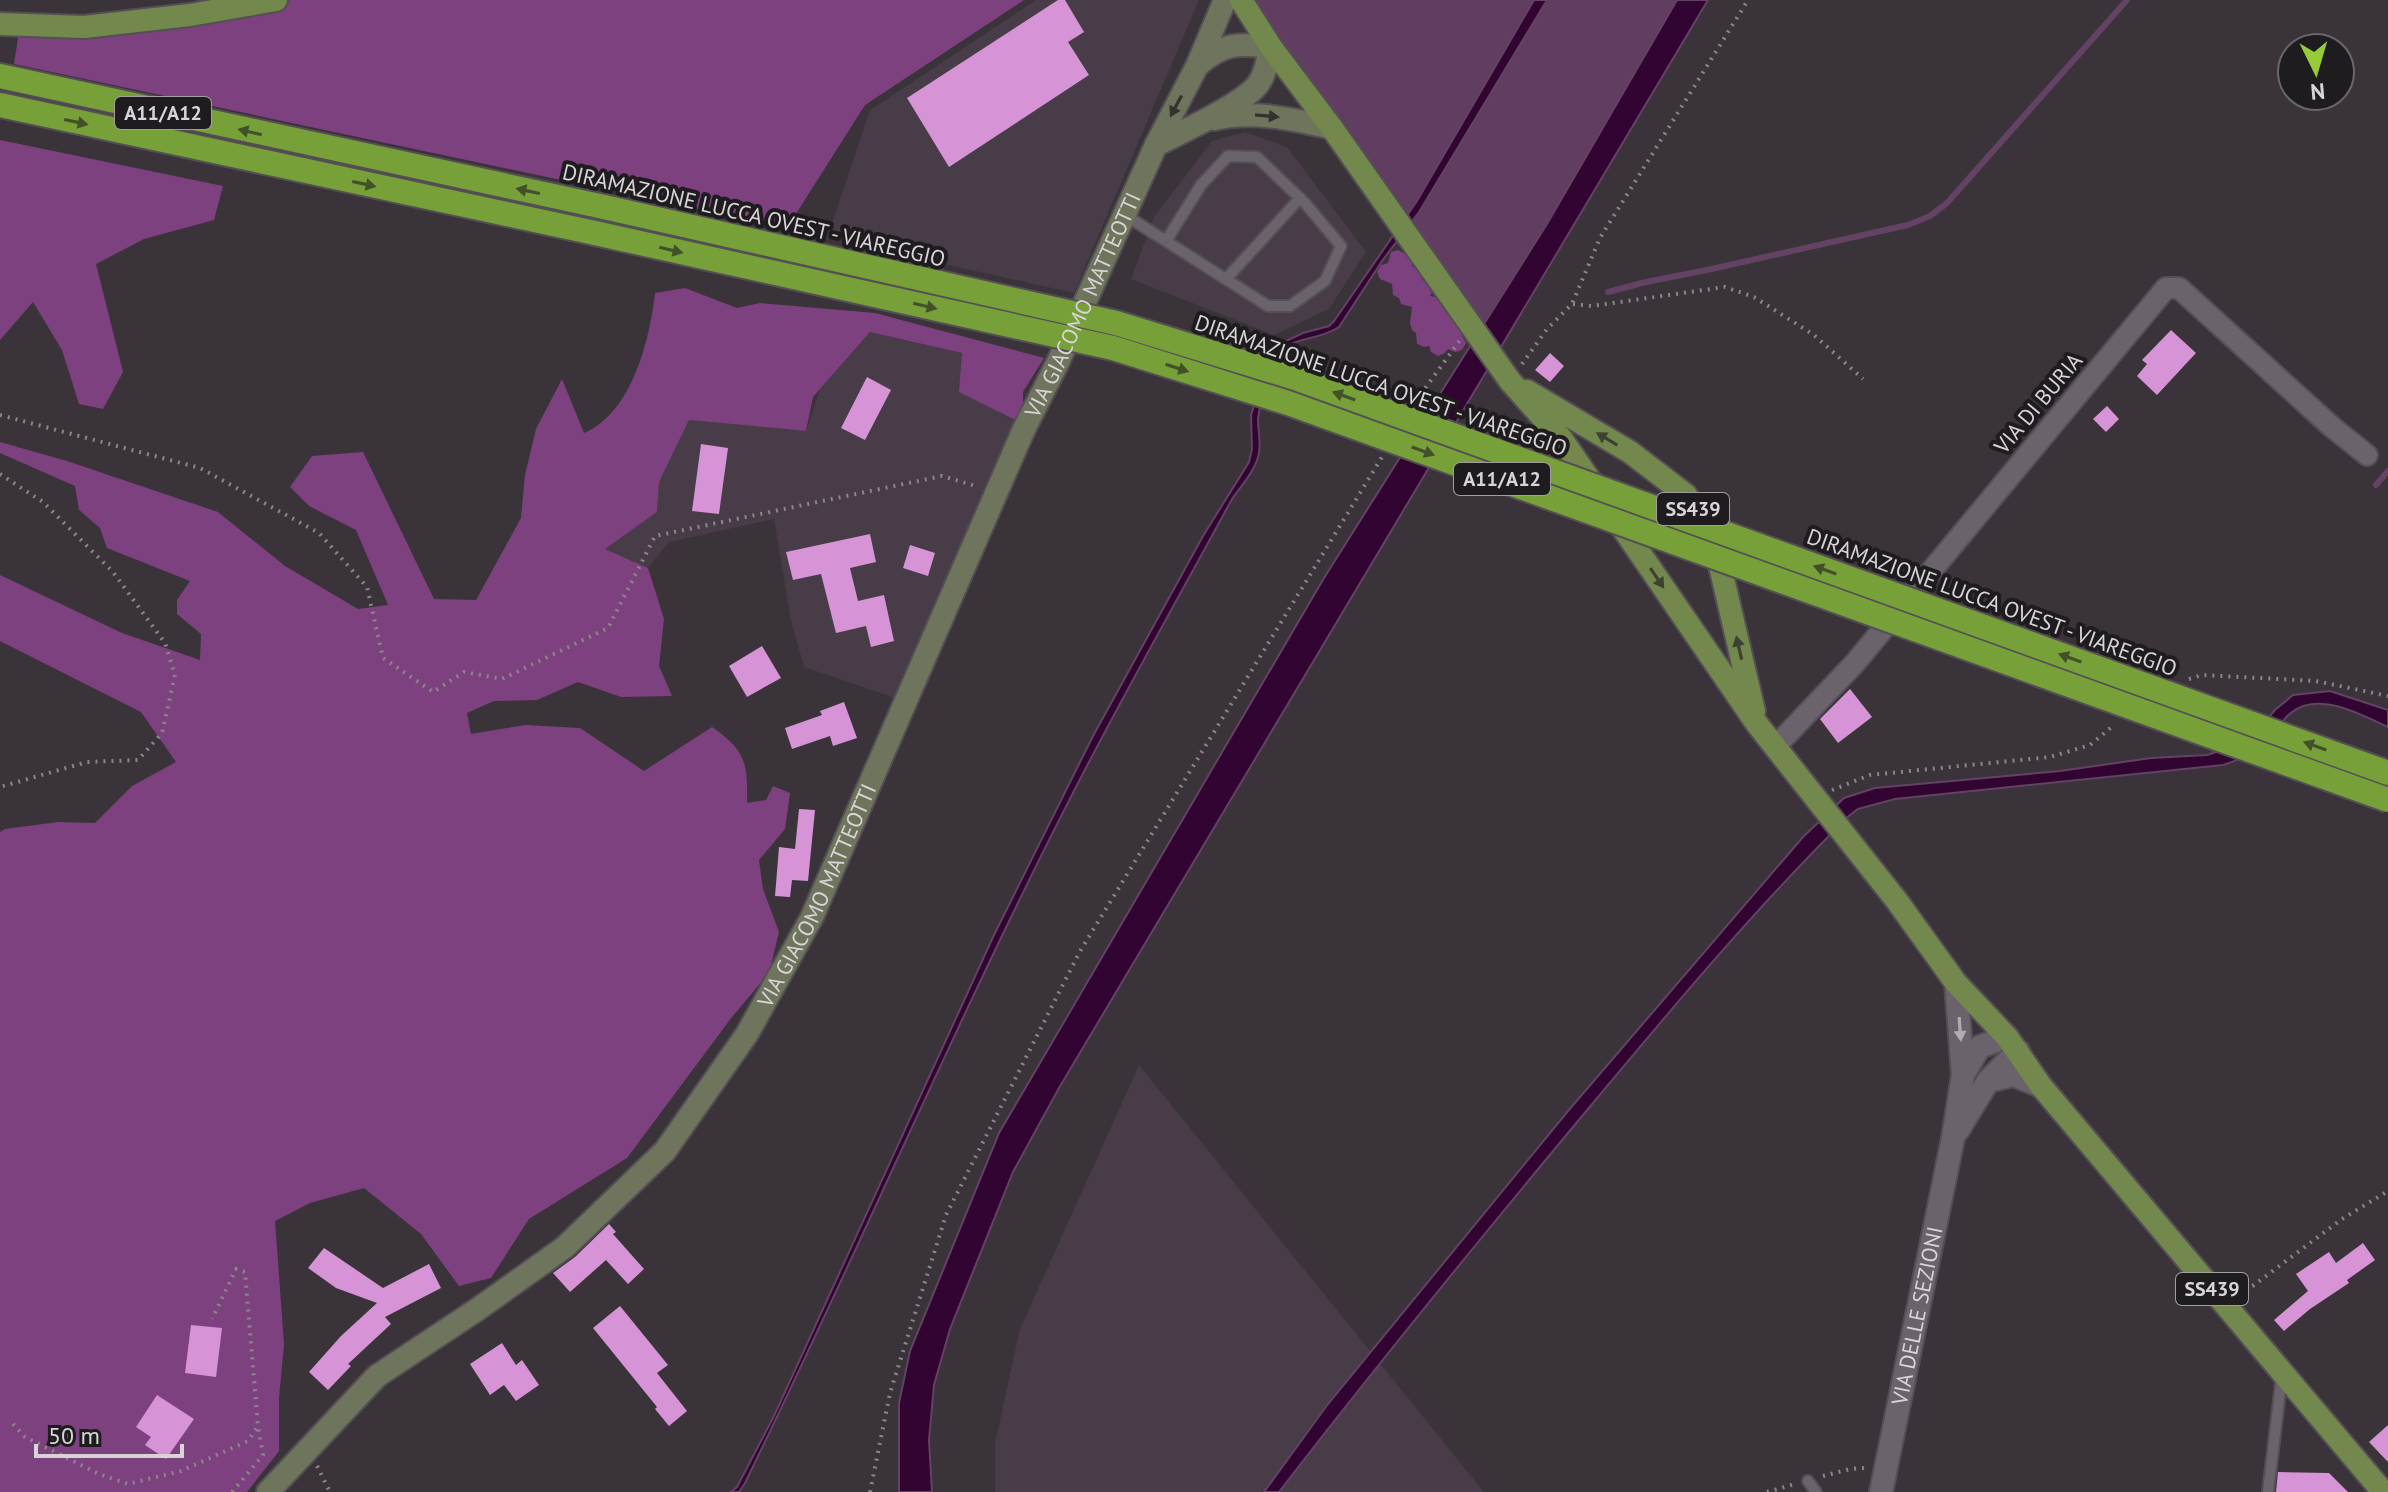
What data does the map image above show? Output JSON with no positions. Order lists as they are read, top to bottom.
{
  "streets": {
    "highway": ["A11/A12", "DIRAMAZIONE LUCCA OVEST - VIAREGGIO"],
    "main road": ["VIA GIACOMO MATTEOTTI", "SS439"],
    "street": ["VIA DI BURIA", "VIA DELLE SEZIONI"]
  },
  "crossings": [
    ["VIA DI BURIA", "SS439"],
    ["SS439", "VIA DELLE SEZIONI"]
  ],
  "scale_bar": "50 m",
  "north": "bottom"
}
